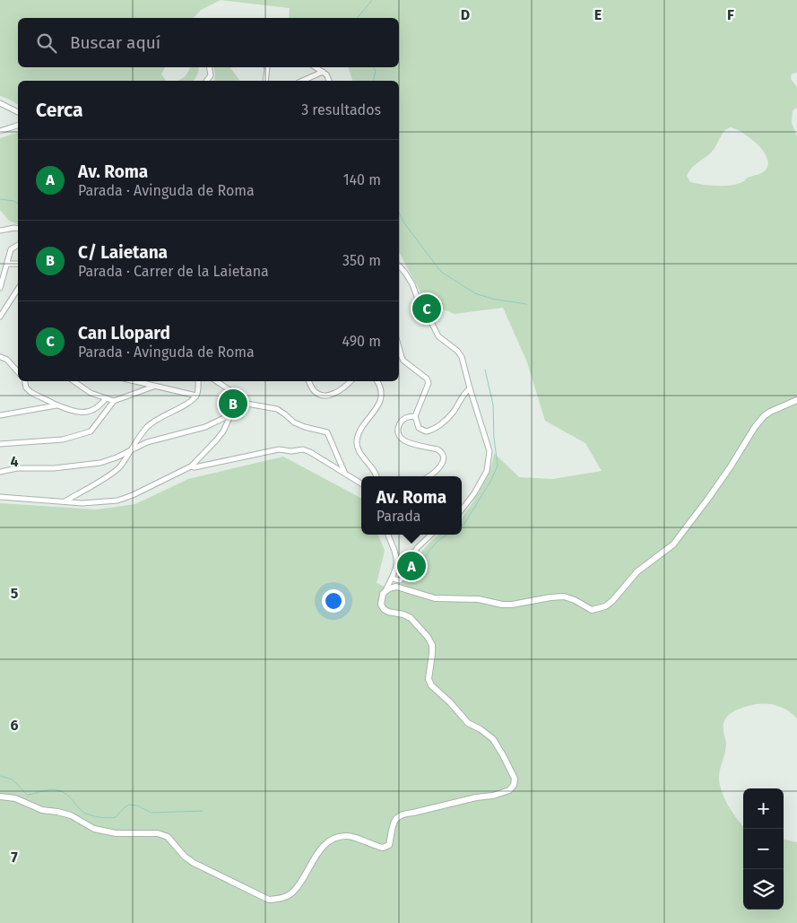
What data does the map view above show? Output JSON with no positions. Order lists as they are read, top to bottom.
{
  "page": {
    "search": "Buscar aquí",
    "heading": ["Cerca", "3 resultados"],
    "list": [
      {
        "mark": "A",
        "name": "Av. Roma",
        "note": "Parada · Avinguda de Roma",
        "value": "140 m"
      },
      {
        "mark": "B",
        "name": "C/ Laietana",
        "note": "Parada · Carrer de la Laietana",
        "value": "350 m"
      },
      {
        "mark": "C",
        "name": "Can Llopard",
        "note": "Parada · Avinguda de Roma",
        "value": "490 m"
      }
    ],
    "pins": ["C", "B", "A"],
    "popup": ["Av. Roma", "Parada"],
    "map_buttons": ["+", "−"]
  },
  "grid": {
    "columns": ["D", "E", "F"],
    "rows": [
      "4",
      "5",
      "6",
      "7"
    ]
  }
}
